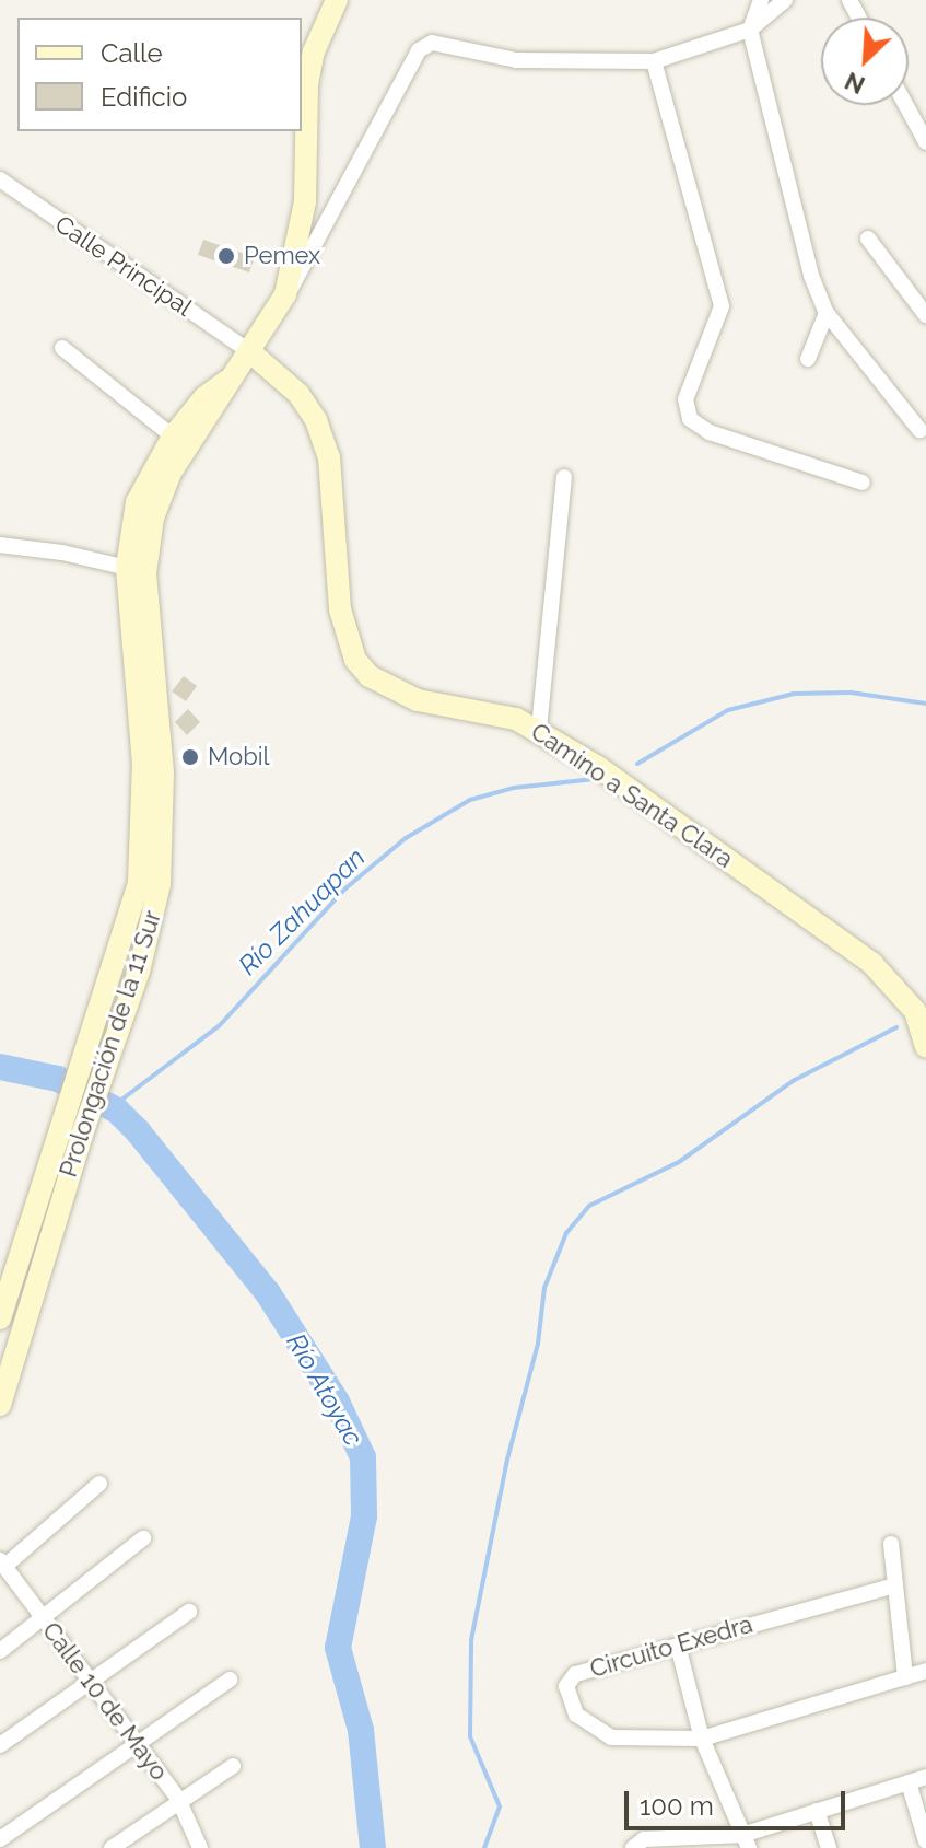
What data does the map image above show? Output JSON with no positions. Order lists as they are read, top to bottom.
{
  "streets": {
    "main road": ["Camino a Santa Clara", "Prolongación de la 11 Sur"],
    "street": ["Calle Principal", "Circuito Exedra", "Calle 10 de Mayo"]
  },
  "crossings": [
    ["Calle Principal", "Camino a Santa Clara"],
    ["Calle Principal", "Prolongación de la 11 Sur"],
    ["Camino a Santa Clara", "Prolongación de la 11 Sur"]
  ],
  "water": ["Río Zahuapan", "Río Atoyac"],
  "places": ["Pemex", "Mobil"],
  "legend": ["Calle", "Edificio"],
  "scale_bar": "100 m",
  "north": "bottom left"
}
